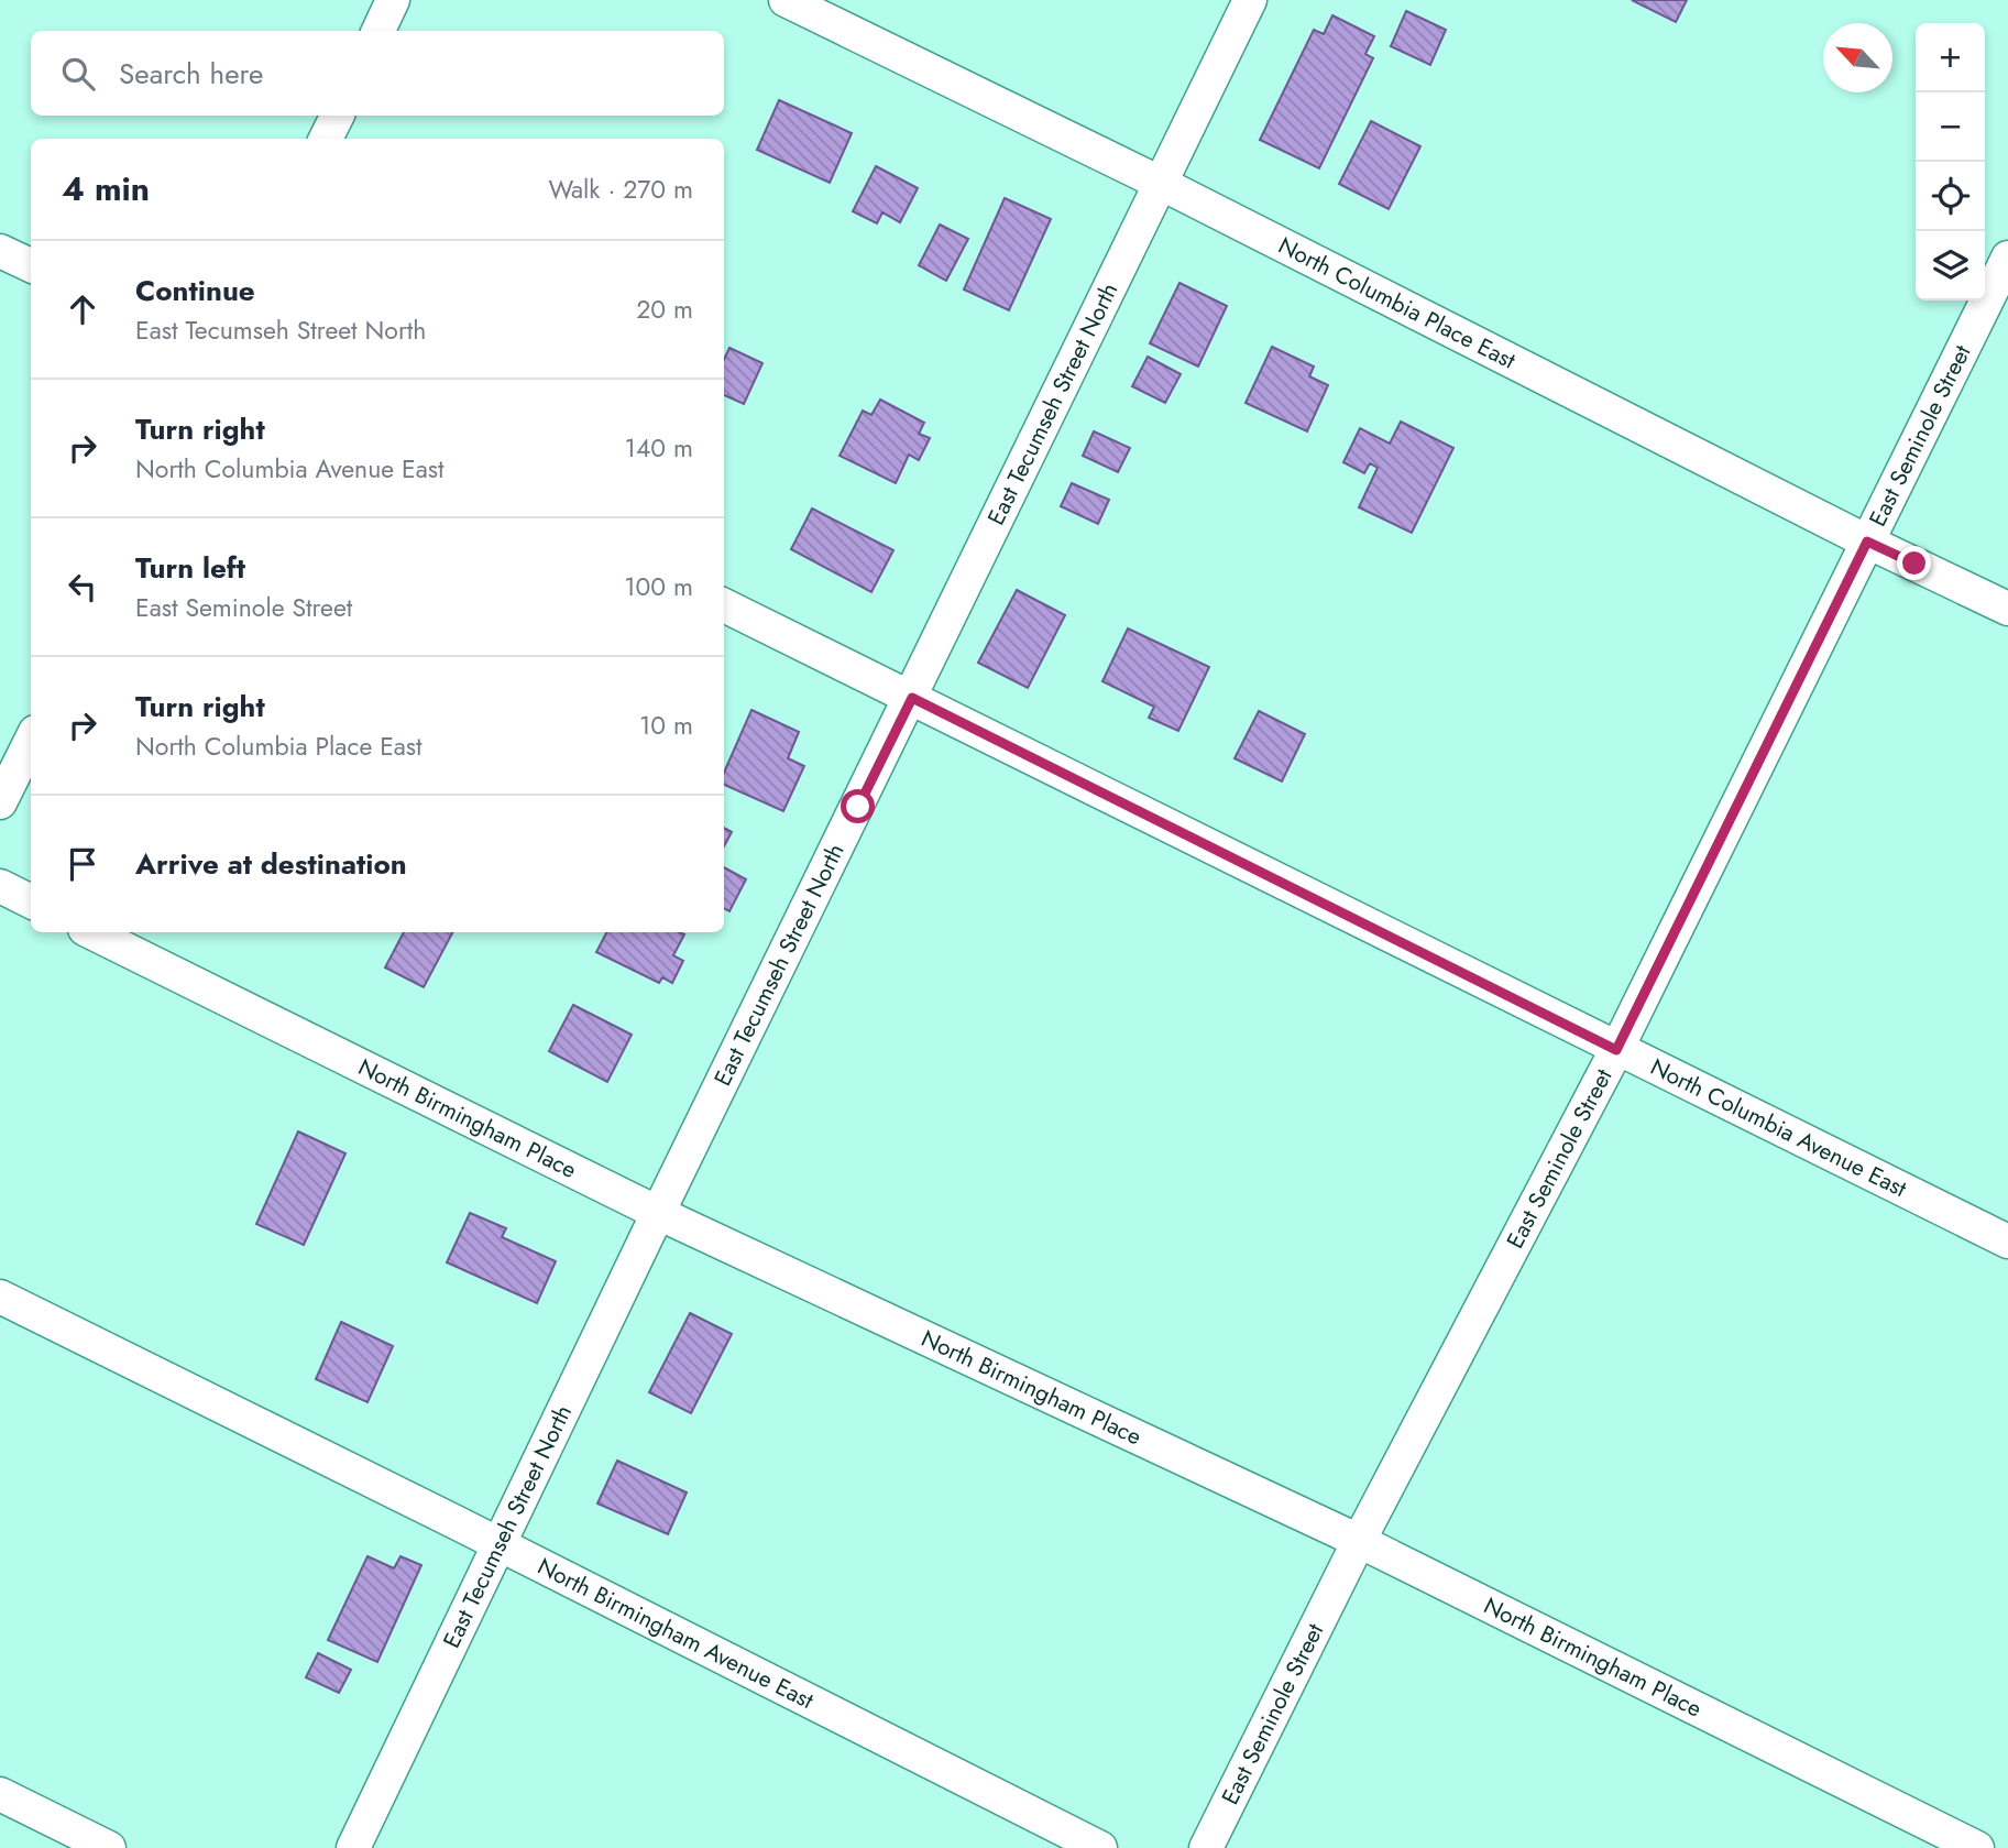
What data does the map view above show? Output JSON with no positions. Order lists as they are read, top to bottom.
{
  "streets": {
    "street": [
      "North Columbia Place East",
      "East Tecumseh Street North",
      "East Seminole Street",
      "North Birmingham Place",
      "North Columbia Avenue East",
      "North Birmingham Avenue East"
    ]
  },
  "crossings": [
    ["North Columbia Place East", "East Tecumseh Street North"],
    ["North Columbia Place East", "East Seminole Street"],
    ["East Tecumseh Street North", "North Birmingham Place"],
    ["East Tecumseh Street North", "North Columbia Avenue East"],
    ["East Tecumseh Street North", "North Birmingham Avenue East"],
    ["East Seminole Street", "North Birmingham Place"],
    ["East Seminole Street", "North Columbia Avenue East"]
  ],
  "north": "top left",
  "page": {
    "map_buttons": ["+", "−"],
    "search": "Search here",
    "heading": ["4 min", "Walk · 270 m"],
    "list": [
      ["Continue", "East Tecumseh Street North", "20 m"],
      ["Turn right", "North Columbia Avenue East", "140 m"],
      ["Turn left", "East Seminole Street", "100 m"],
      ["Turn right", "North Columbia Place East", "10 m"],
      "Arrive at destination"
    ]
  }
}
